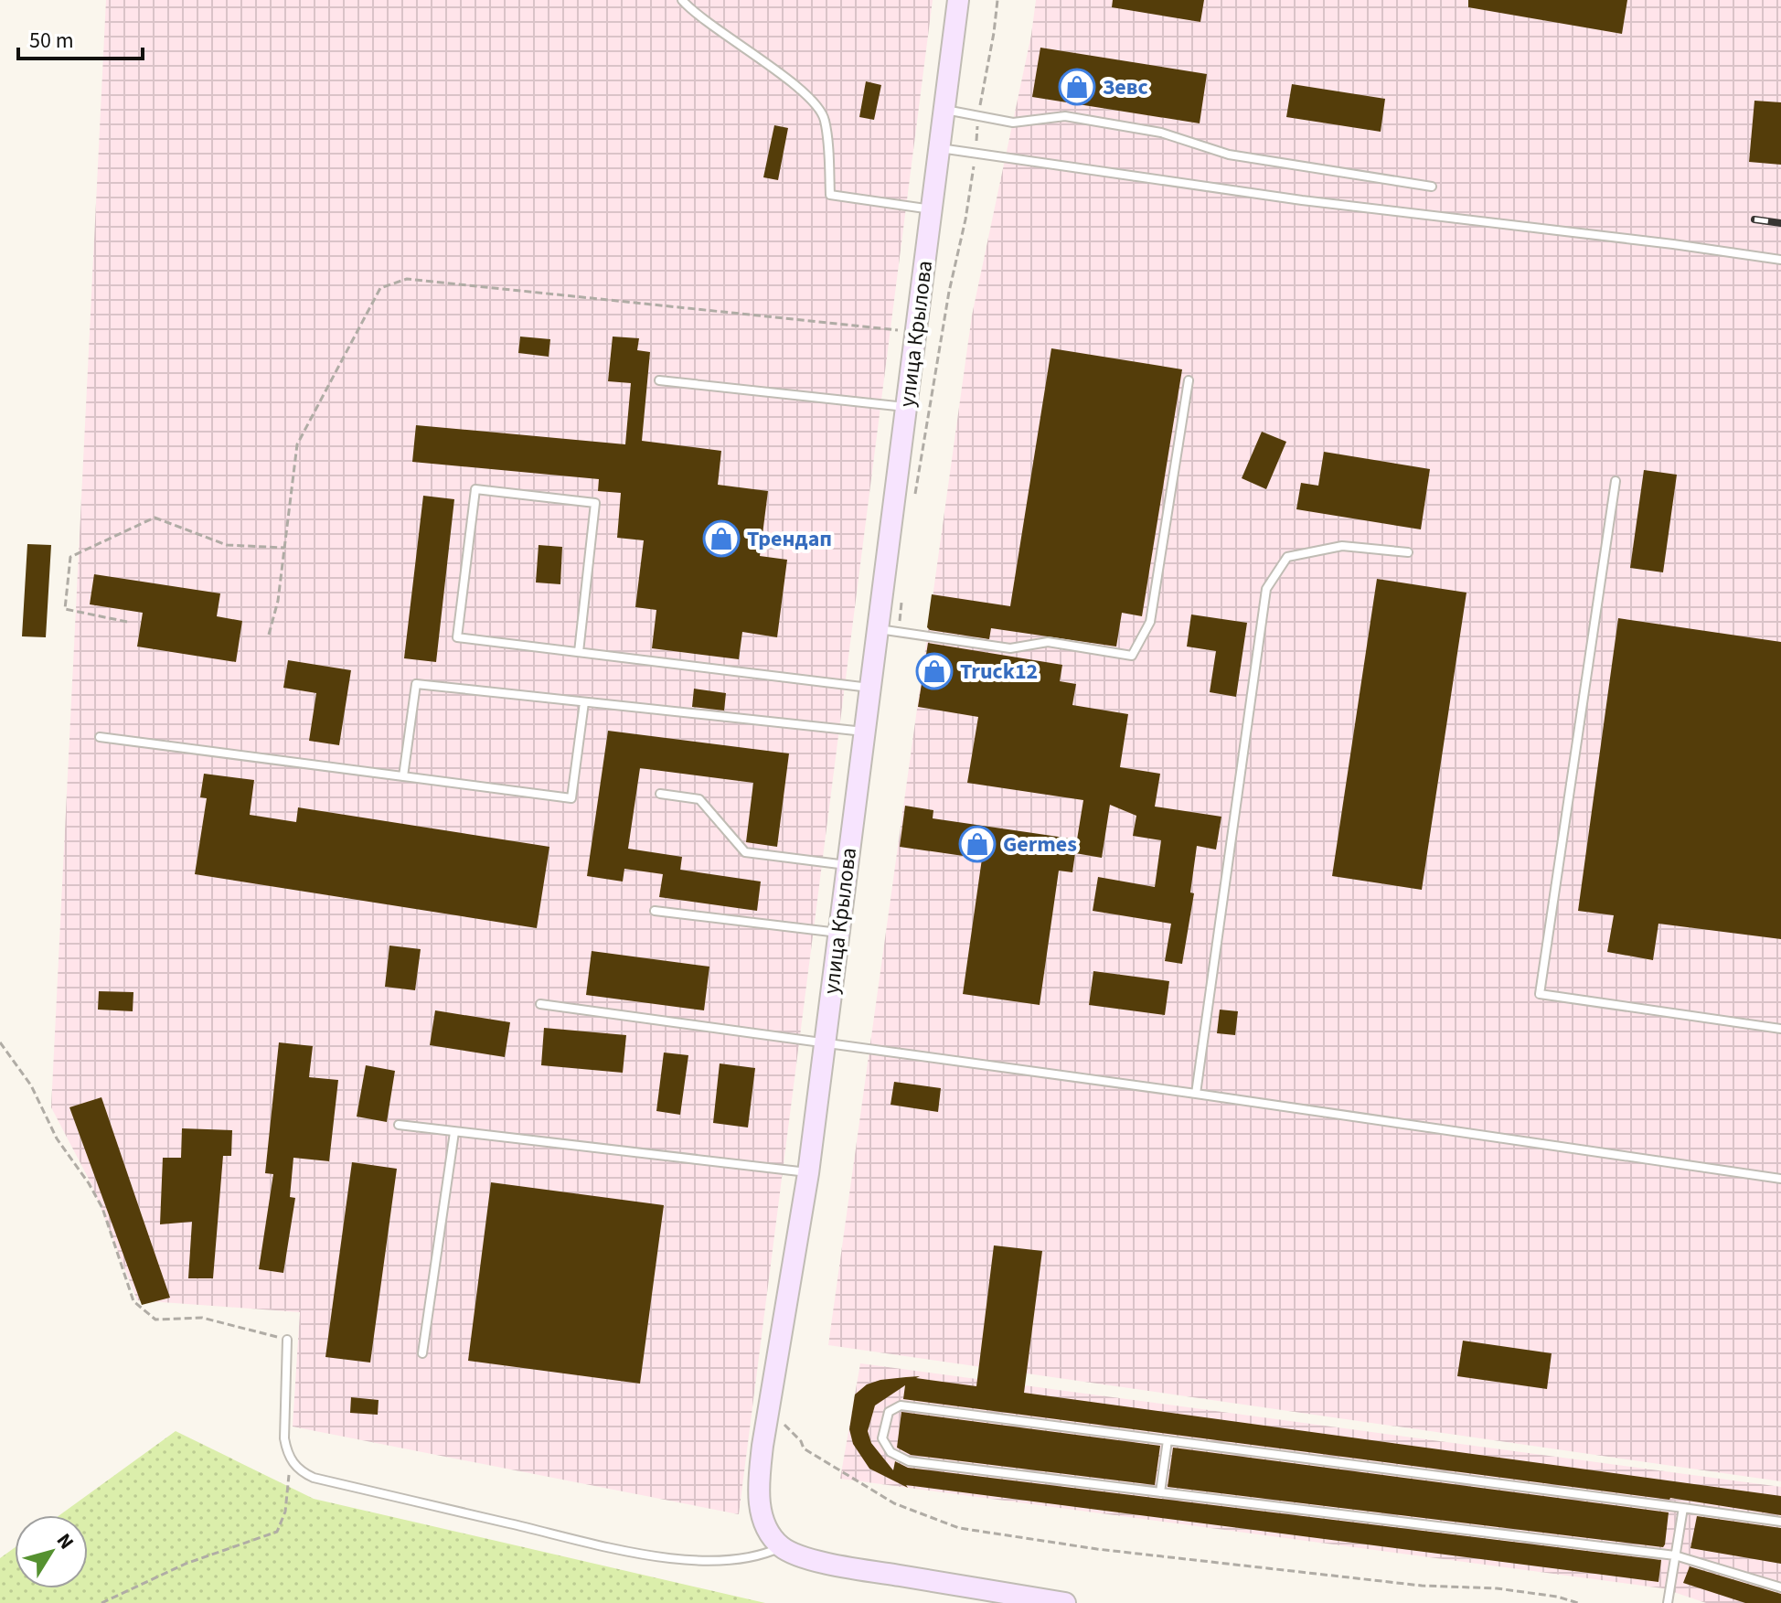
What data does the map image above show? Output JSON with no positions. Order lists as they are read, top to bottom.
{
  "streets": {
    "street": ["улица Крылова"]
  },
  "places": {
    "shop": [
      "Зевс",
      "Трендап",
      "Truck12",
      "Germes"
    ]
  },
  "scale_bar": "50 m",
  "north": "top right"
}
